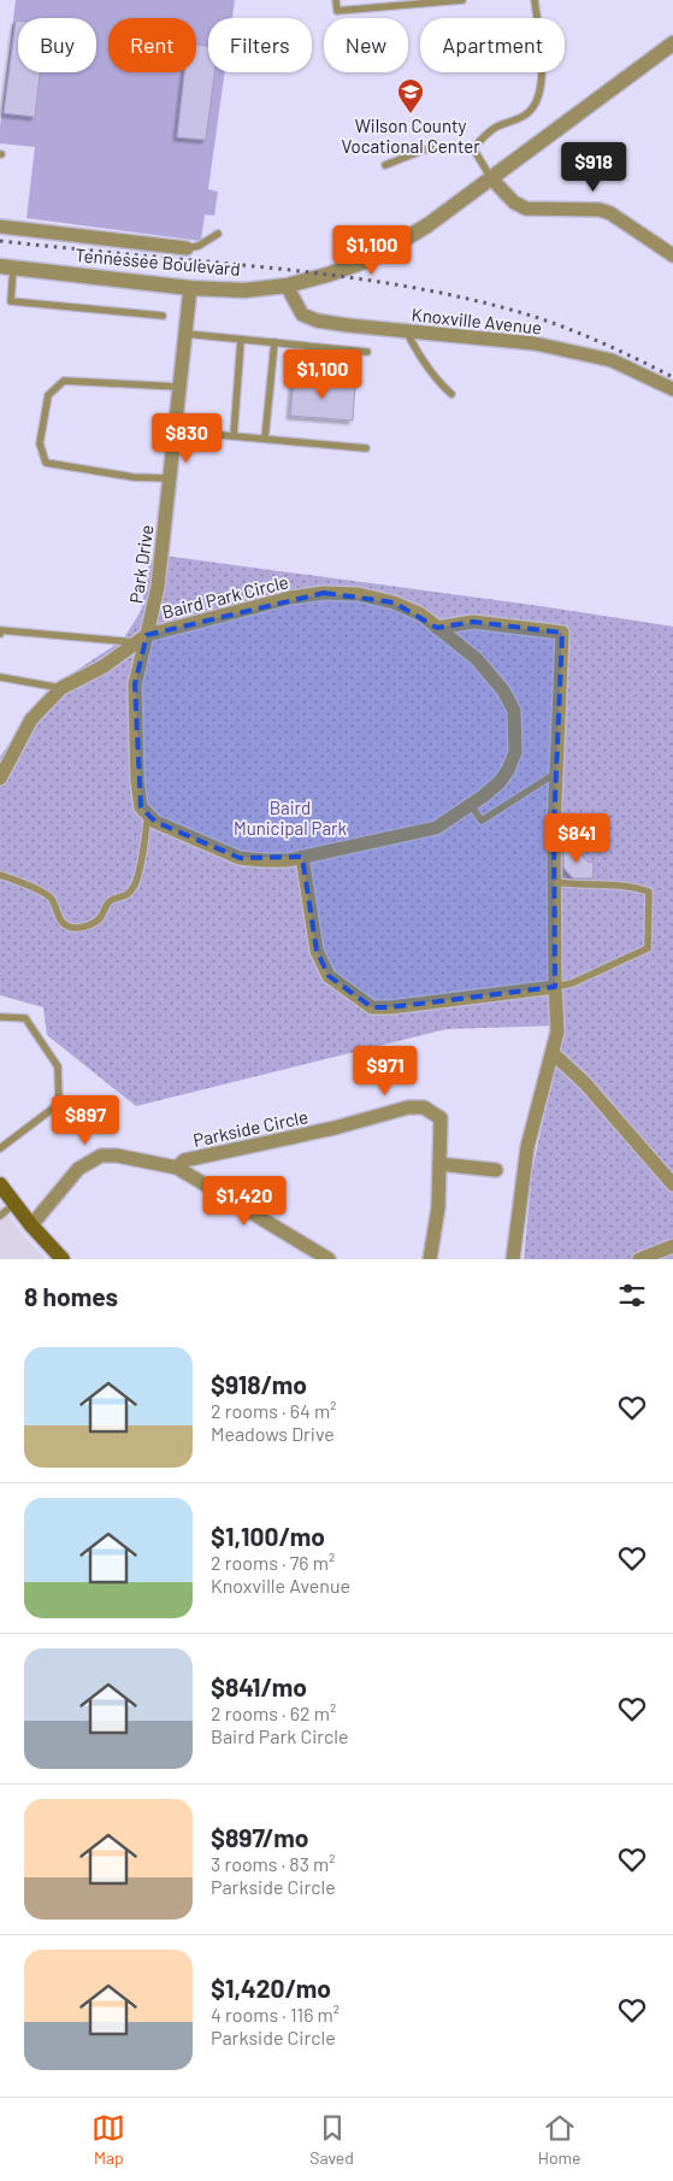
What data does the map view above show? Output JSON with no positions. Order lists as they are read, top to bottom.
{
  "streets": {
    "street": [
      "Tennessee Boulevard",
      "Knoxville Avenue",
      "Park Drive",
      "Baird Park Circle",
      "Parkside Circle"
    ]
  },
  "crossings": [
    ["Tennessee Boulevard", "Knoxville Avenue"],
    ["Tennessee Boulevard", "Park Drive"],
    ["Park Drive", "Baird Park Circle"]
  ],
  "parks": ["Baird Municipal Park"],
  "places": {
    "school or university": ["Wilson County Vocational Center"]
  },
  "page": {
    "chip": [
      "Buy",
      "Rent",
      "Filters",
      "New",
      "Apartment"
    ],
    "price": [
      "$918",
      "$1,100",
      "$1,100",
      "$830",
      "$841",
      "$971",
      "$897",
      "$1,420"
    ],
    "heading": "8 homes",
    "list": [
      {
        "name": "$918/mo",
        "note": "2 rooms · 64 m² · Meadows Drive"
      },
      {
        "name": "$1,100/mo",
        "note": "2 rooms · 76 m² · Knoxville Avenue"
      },
      {
        "name": "$841/mo",
        "note": "2 rooms · 62 m² · Baird Park Circle"
      },
      {
        "name": "$897/mo",
        "note": "3 rooms · 83 m² · Parkside Circle"
      },
      {
        "name": "$1,420/mo",
        "note": "4 rooms · 116 m² · Parkside Circle"
      }
    ],
    "tabs": ["Map", "Saved", "Home"]
  }
}
